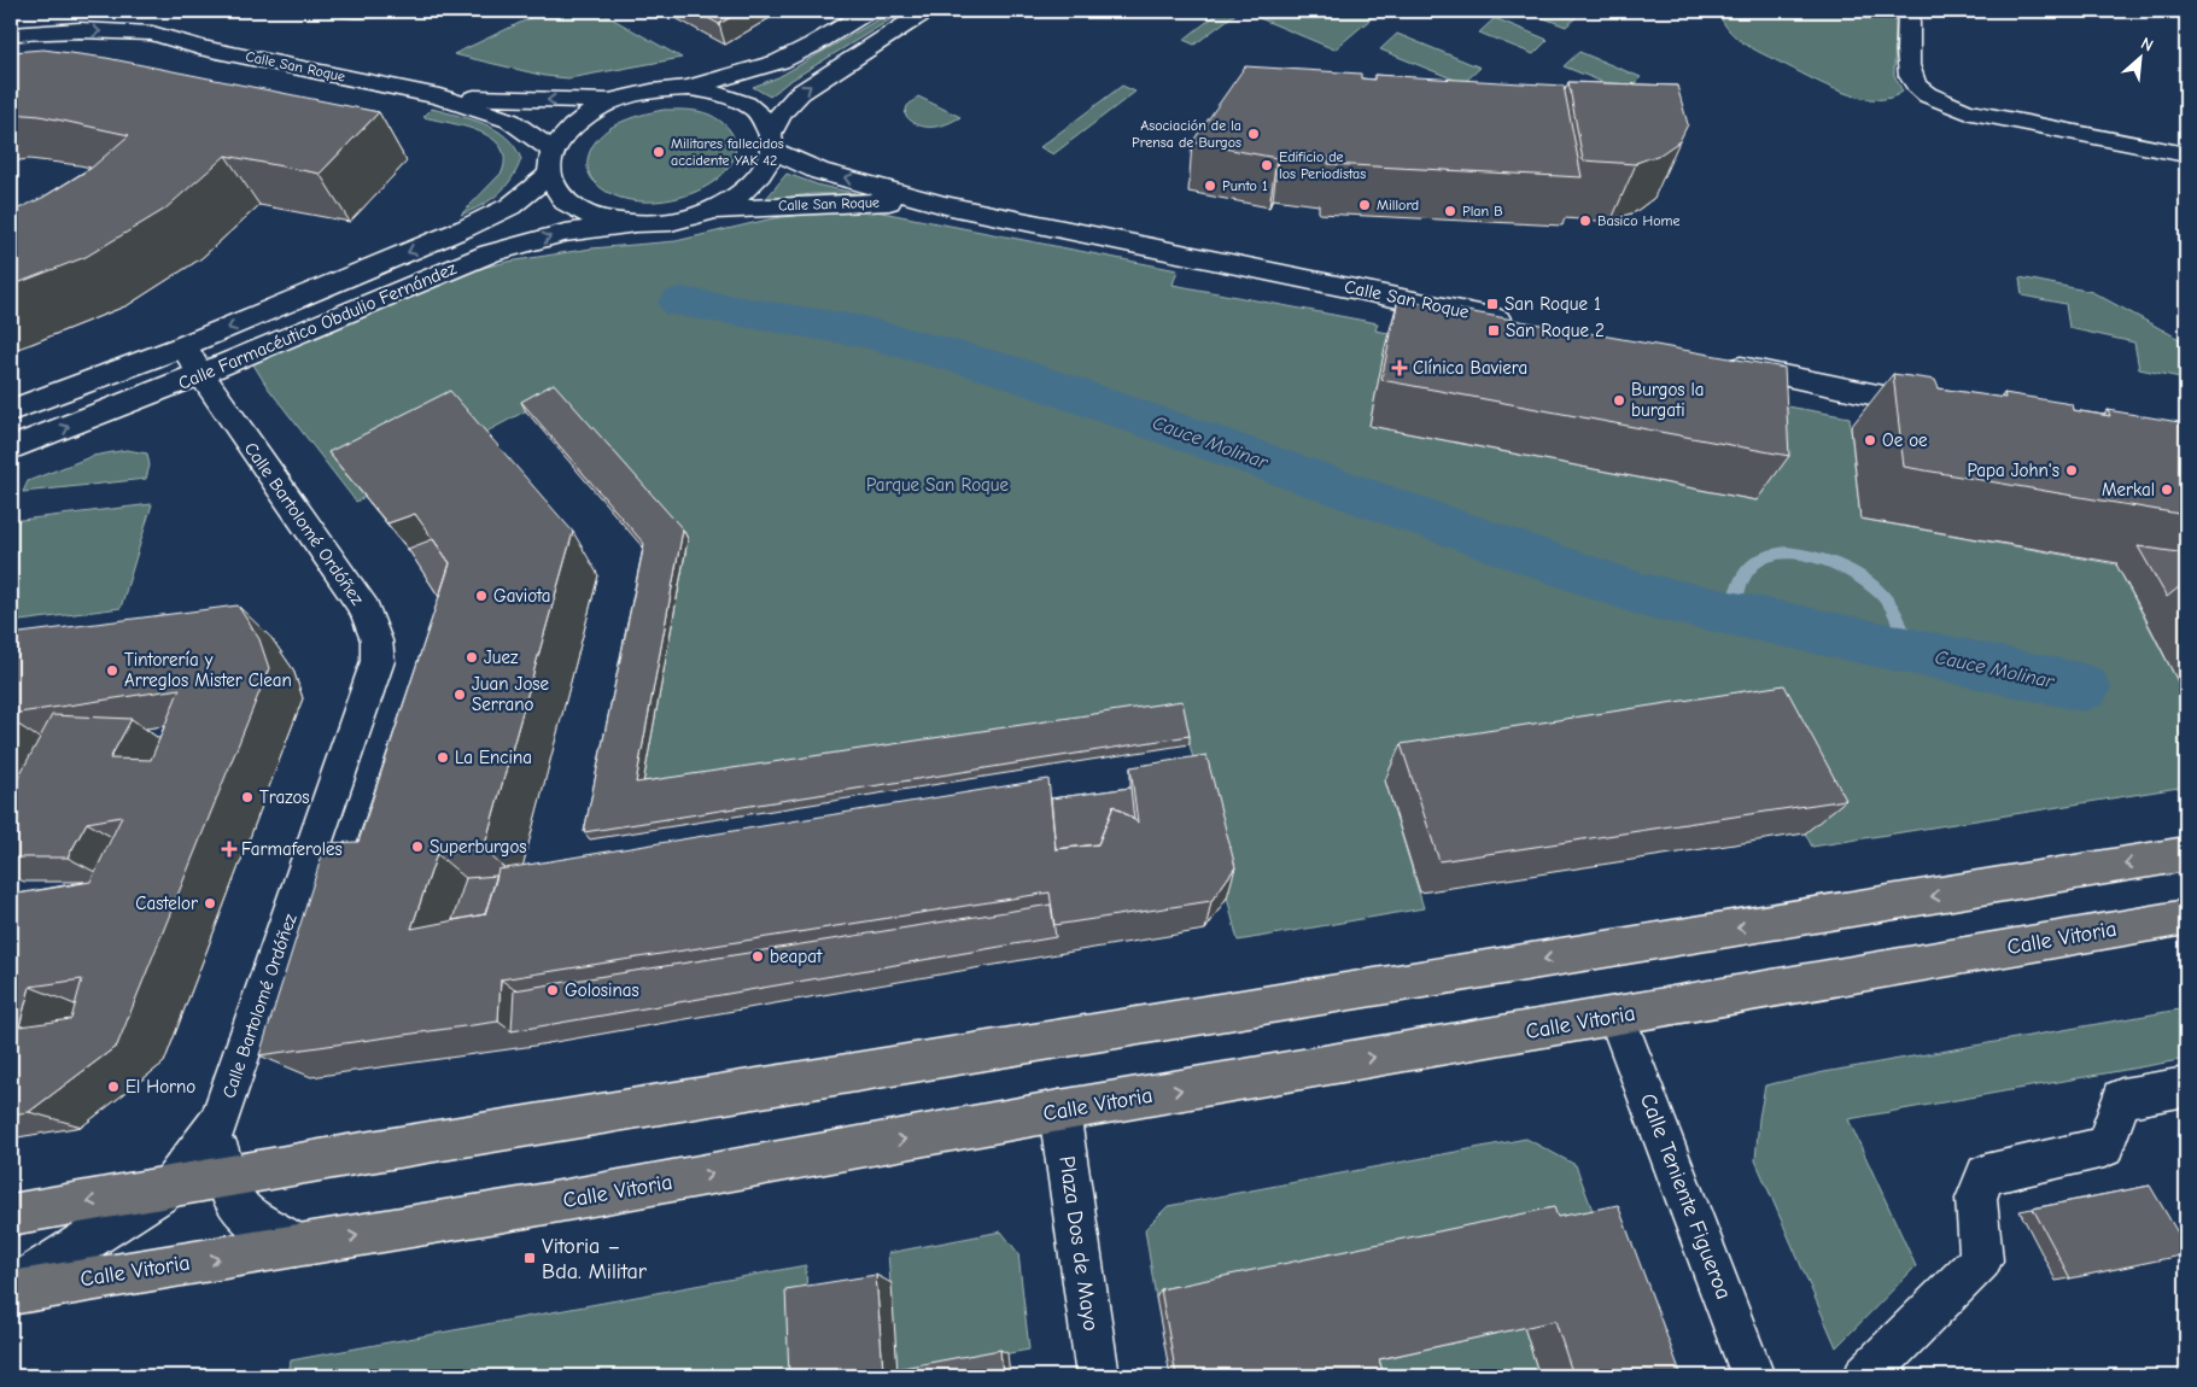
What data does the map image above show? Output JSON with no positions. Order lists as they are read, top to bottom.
{
  "streets": {
    "highway": ["Calle Vitoria"],
    "street": [
      "Calle San Roque",
      "Calle Farmacéutico Obdulio Fernández",
      "Calle Bartolomé Ordóñez",
      "Calle Teniente Figueroa",
      "Plaza Dos de Mayo"
    ]
  },
  "crossings": [
    ["Calle San Roque", "Calle Farmacéutico Obdulio Fernández"],
    ["Calle Farmacéutico Obdulio Fernández", "Calle Bartolomé Ordóñez"],
    ["Calle Bartolomé Ordóñez", "Calle Vitoria"],
    ["Calle Vitoria", "Calle Teniente Figueroa"],
    ["Calle Vitoria", "Plaza Dos de Mayo"]
  ],
  "water": ["Cauce Molinar"],
  "parks": ["Parque San Roque"],
  "places": {
    "other": [
      "Asociación de la Prensa de Burgos",
      "Militares fallecidos accidente YAK 42",
      "Edificio de los Periodistas",
      "Punto 1",
      "Millord",
      "Plan B",
      "Basico Home",
      "Burgos la burgati",
      "Oe oe",
      "Papa John's",
      "Merkal",
      "Gaviota",
      "Juez",
      "Tintorería y Arreglos Mister Clean",
      "Juan Jose Serrano",
      "La Encina",
      "Trazos",
      "Superburgos",
      "Castelor",
      "beapat",
      "Golosinas",
      "El Horno"
    ],
    "transit": ["San Roque 1", "San Roque 2", "Vitoria – Bda. Militar"],
    "health": ["Clínica Baviera", "Farmaferoles"]
  },
  "north": "top right"
}
